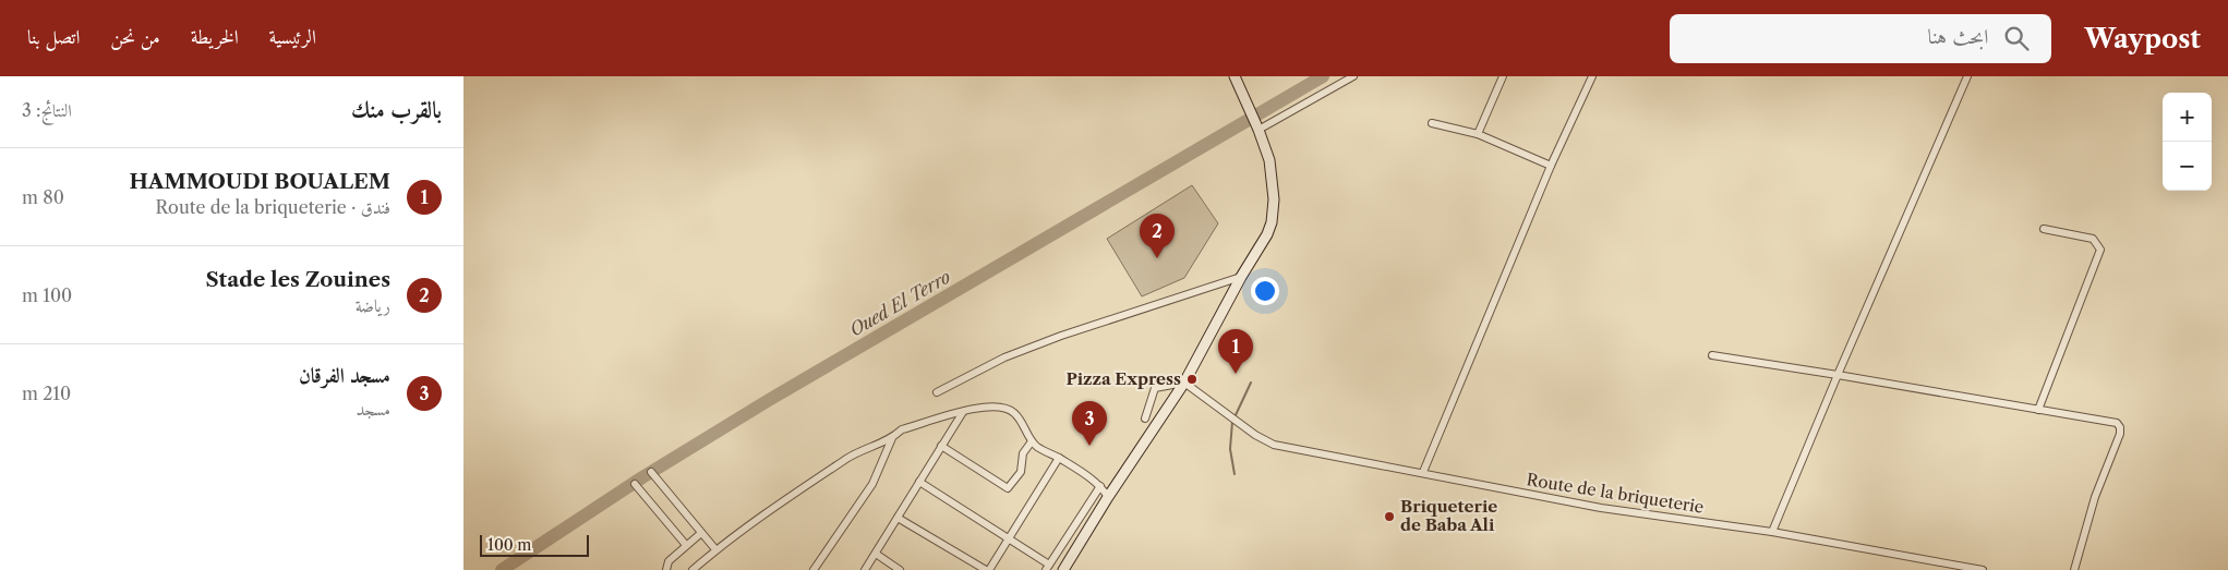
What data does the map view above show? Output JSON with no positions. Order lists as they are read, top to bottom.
{
  "streets": {
    "street": ["Route de la briqueterie"]
  },
  "water": ["Oued El Terro"],
  "places": ["Pizza Express", "Briqueterie de Baba Ali"],
  "scale_bar": "100 m",
  "page": {
    "header": "Waypost",
    "search": "ابحث هنا",
    "nav": [
      "الرئيسية",
      "الخريطة",
      "من نحن",
      "اتصل بنا"
    ],
    "heading": ["بالقرب منك", "النتائج: 3"],
    "map_buttons": ["+", "−"],
    "list": [
      {
        "mark": "1",
        "name": "HAMMOUDI BOUALEM",
        "note": "فندق · Route de la briqueterie",
        "value": "80 m"
      },
      {
        "mark": "2",
        "name": "Stade les Zouines",
        "note": "رياضة",
        "value": "100 m"
      },
      {
        "mark": "3",
        "name": "مسجد الفرقان",
        "note": "مسجد",
        "value": "210 m"
      }
    ],
    "pins": ["2", "1", "3"],
    "scale": "100 m"
  }
}
